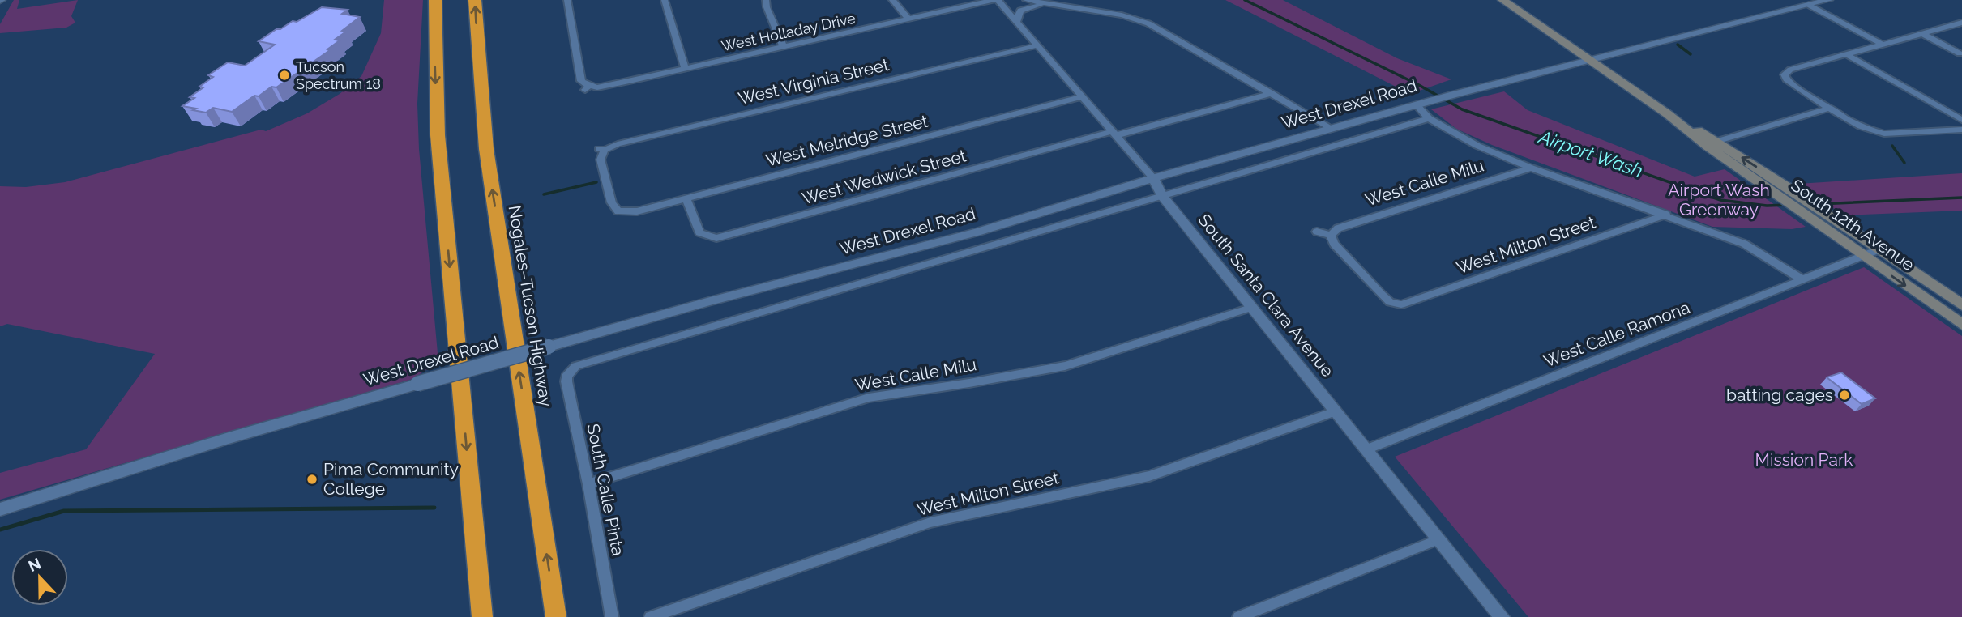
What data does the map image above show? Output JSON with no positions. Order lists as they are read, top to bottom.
{
  "streets": {
    "highway": ["Nogales–Tucson Highway"],
    "main road": ["South 12th Avenue"],
    "street": [
      "West Holladay Drive",
      "West Virginia Street",
      "West Drexel Road",
      "West Melridge Street",
      "West Wedwick Street",
      "West Calle Milu",
      "West Milton Street",
      "South Santa Clara Avenue",
      "West Calle Ramona",
      "South Calle Pinta"
    ]
  },
  "crossings": [
    ["West Virginia Street", "West Melridge Street"],
    ["West Virginia Street", "South Santa Clara Avenue"],
    ["West Drexel Road", "South 12th Avenue"],
    ["West Drexel Road", "South Santa Clara Avenue"],
    ["West Drexel Road", "South Calle Pinta"],
    ["West Melridge Street", "West Wedwick Street"],
    ["West Melridge Street", "South Santa Clara Avenue"],
    ["West Wedwick Street", "South Santa Clara Avenue"],
    ["West Calle Milu", "West Milton Street"],
    ["West Calle Milu", "South Santa Clara Avenue"],
    ["West Calle Milu", "South Calle Pinta"],
    ["South 12th Avenue", "West Calle Ramona"],
    ["West Milton Street", "South Santa Clara Avenue"],
    ["South Santa Clara Avenue", "West Calle Ramona"]
  ],
  "water": ["Airport Wash"],
  "parks": ["Airport Wash Greenway", "Mission Park"],
  "places": ["Tucson Spectrum 18", "batting cages", "Pima Community College"],
  "north": "top"
}
